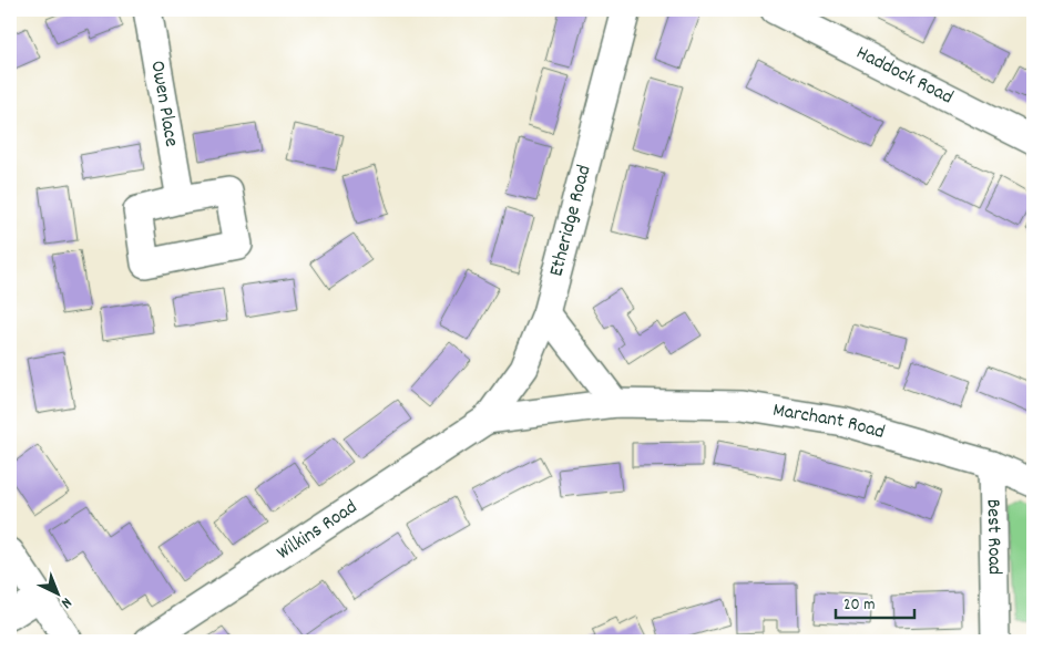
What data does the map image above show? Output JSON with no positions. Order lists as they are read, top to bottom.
{
  "streets": {
    "street": [
      "Haddock Road",
      "Owen Place",
      "Etheridge Road",
      "Marchant Road",
      "Wilkins Road",
      "Best Road"
    ]
  },
  "crossings": [
    ["Etheridge Road", "Marchant Road"],
    ["Etheridge Road", "Wilkins Road"],
    ["Marchant Road", "Wilkins Road"],
    ["Marchant Road", "Best Road"]
  ],
  "scale_bar": "20 m",
  "north": "bottom right"
}
